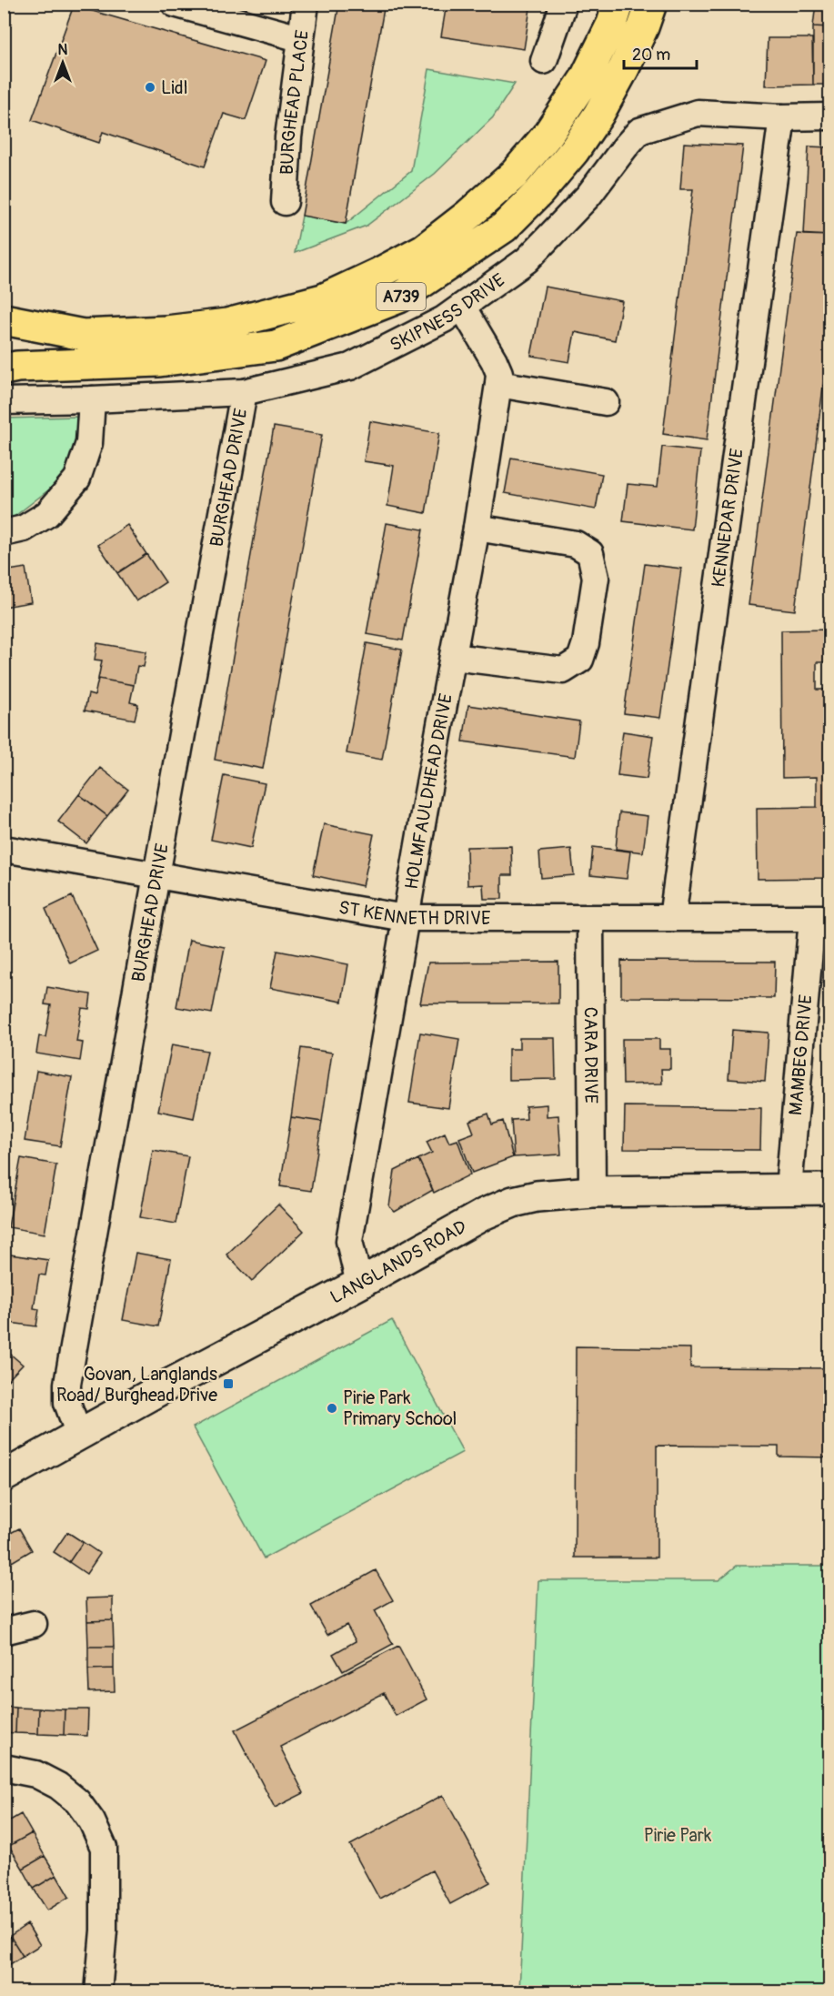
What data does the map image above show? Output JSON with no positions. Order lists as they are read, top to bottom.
{
  "streets": {
    "main road": ["A739"],
    "street": [
      "BURGHEAD PLACE",
      "SKIPNESS DRIVE",
      "BURGHEAD DRIVE",
      "KENNEDAR DRIVE",
      "HOLMFAULDHEAD DRIVE",
      "ST KENNETH DRIVE",
      "MAMBEG DRIVE",
      "CARA DRIVE",
      "LANGLANDS ROAD"
    ]
  },
  "crossings": [
    ["SKIPNESS DRIVE", "BURGHEAD DRIVE"],
    ["SKIPNESS DRIVE", "KENNEDAR DRIVE"],
    ["SKIPNESS DRIVE", "HOLMFAULDHEAD DRIVE"],
    ["BURGHEAD DRIVE", "ST KENNETH DRIVE"],
    ["BURGHEAD DRIVE", "LANGLANDS ROAD"],
    ["KENNEDAR DRIVE", "ST KENNETH DRIVE"],
    ["HOLMFAULDHEAD DRIVE", "ST KENNETH DRIVE"],
    ["HOLMFAULDHEAD DRIVE", "LANGLANDS ROAD"],
    ["ST KENNETH DRIVE", "MAMBEG DRIVE"],
    ["ST KENNETH DRIVE", "CARA DRIVE"],
    ["MAMBEG DRIVE", "LANGLANDS ROAD"],
    ["CARA DRIVE", "LANGLANDS ROAD"]
  ],
  "parks": ["Pirie Park"],
  "places": {
    "other": ["Lidl", "Pirie Park Primary School"],
    "transit": ["Govan, Langlands Road/ Burghead Drive"]
  },
  "scale_bar": "20 m",
  "north": "top"
}
